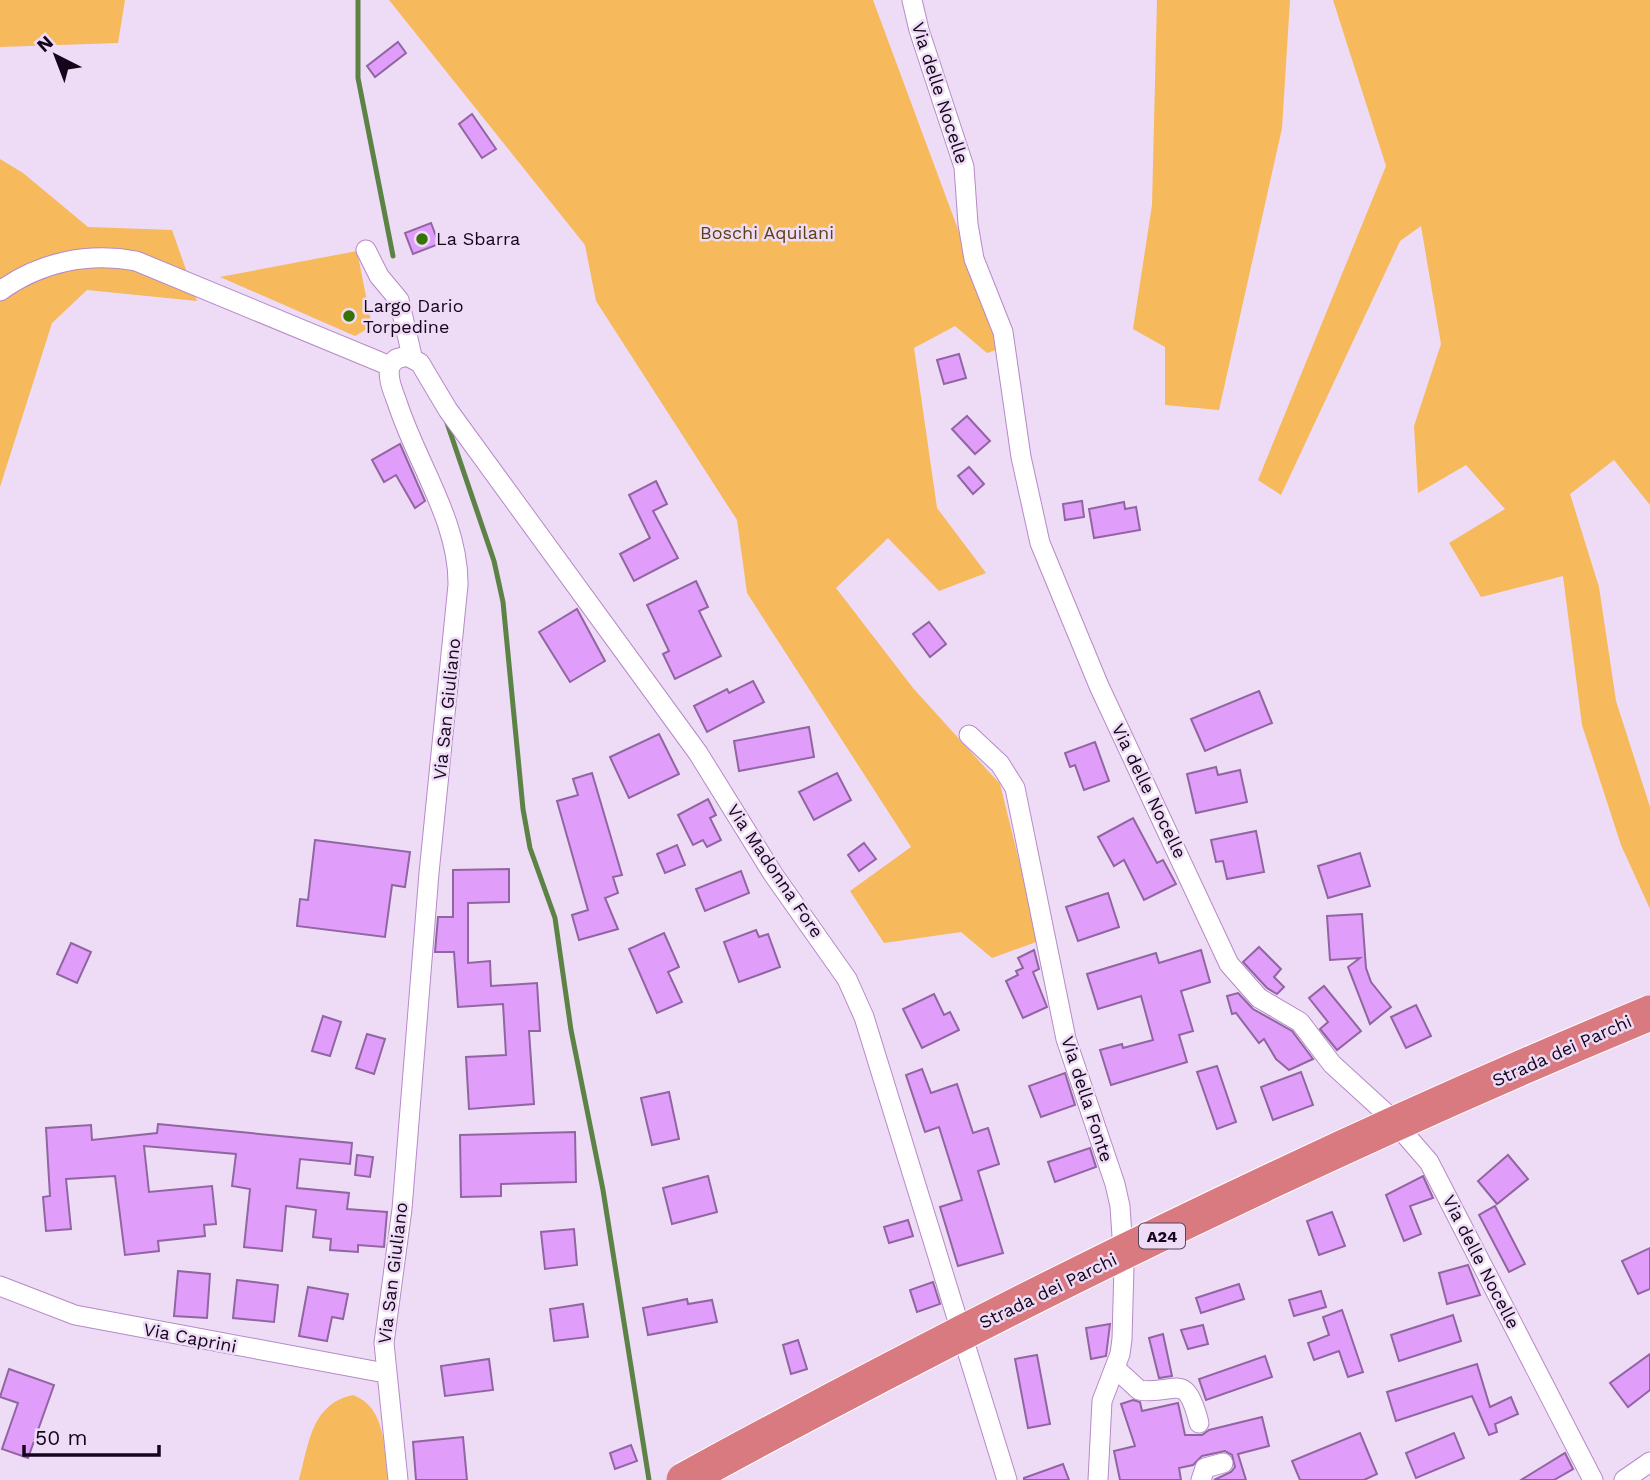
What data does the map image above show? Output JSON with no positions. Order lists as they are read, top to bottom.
{
  "streets": {
    "highway": ["Strada dei Parchi", "A24"],
    "street": [
      "Via delle Nocelle",
      "Via San Giuliano",
      "Via Madonna Fore",
      "Via della Fonte",
      "Via Caprini"
    ]
  },
  "crossings": [
    ["Via San Giuliano", "Via Caprini"]
  ],
  "parks": ["Boschi Aquilani"],
  "places": ["La Sbarra", "Largo Dario Torpedine"],
  "scale_bar": "50 m",
  "north": "top left"
}
